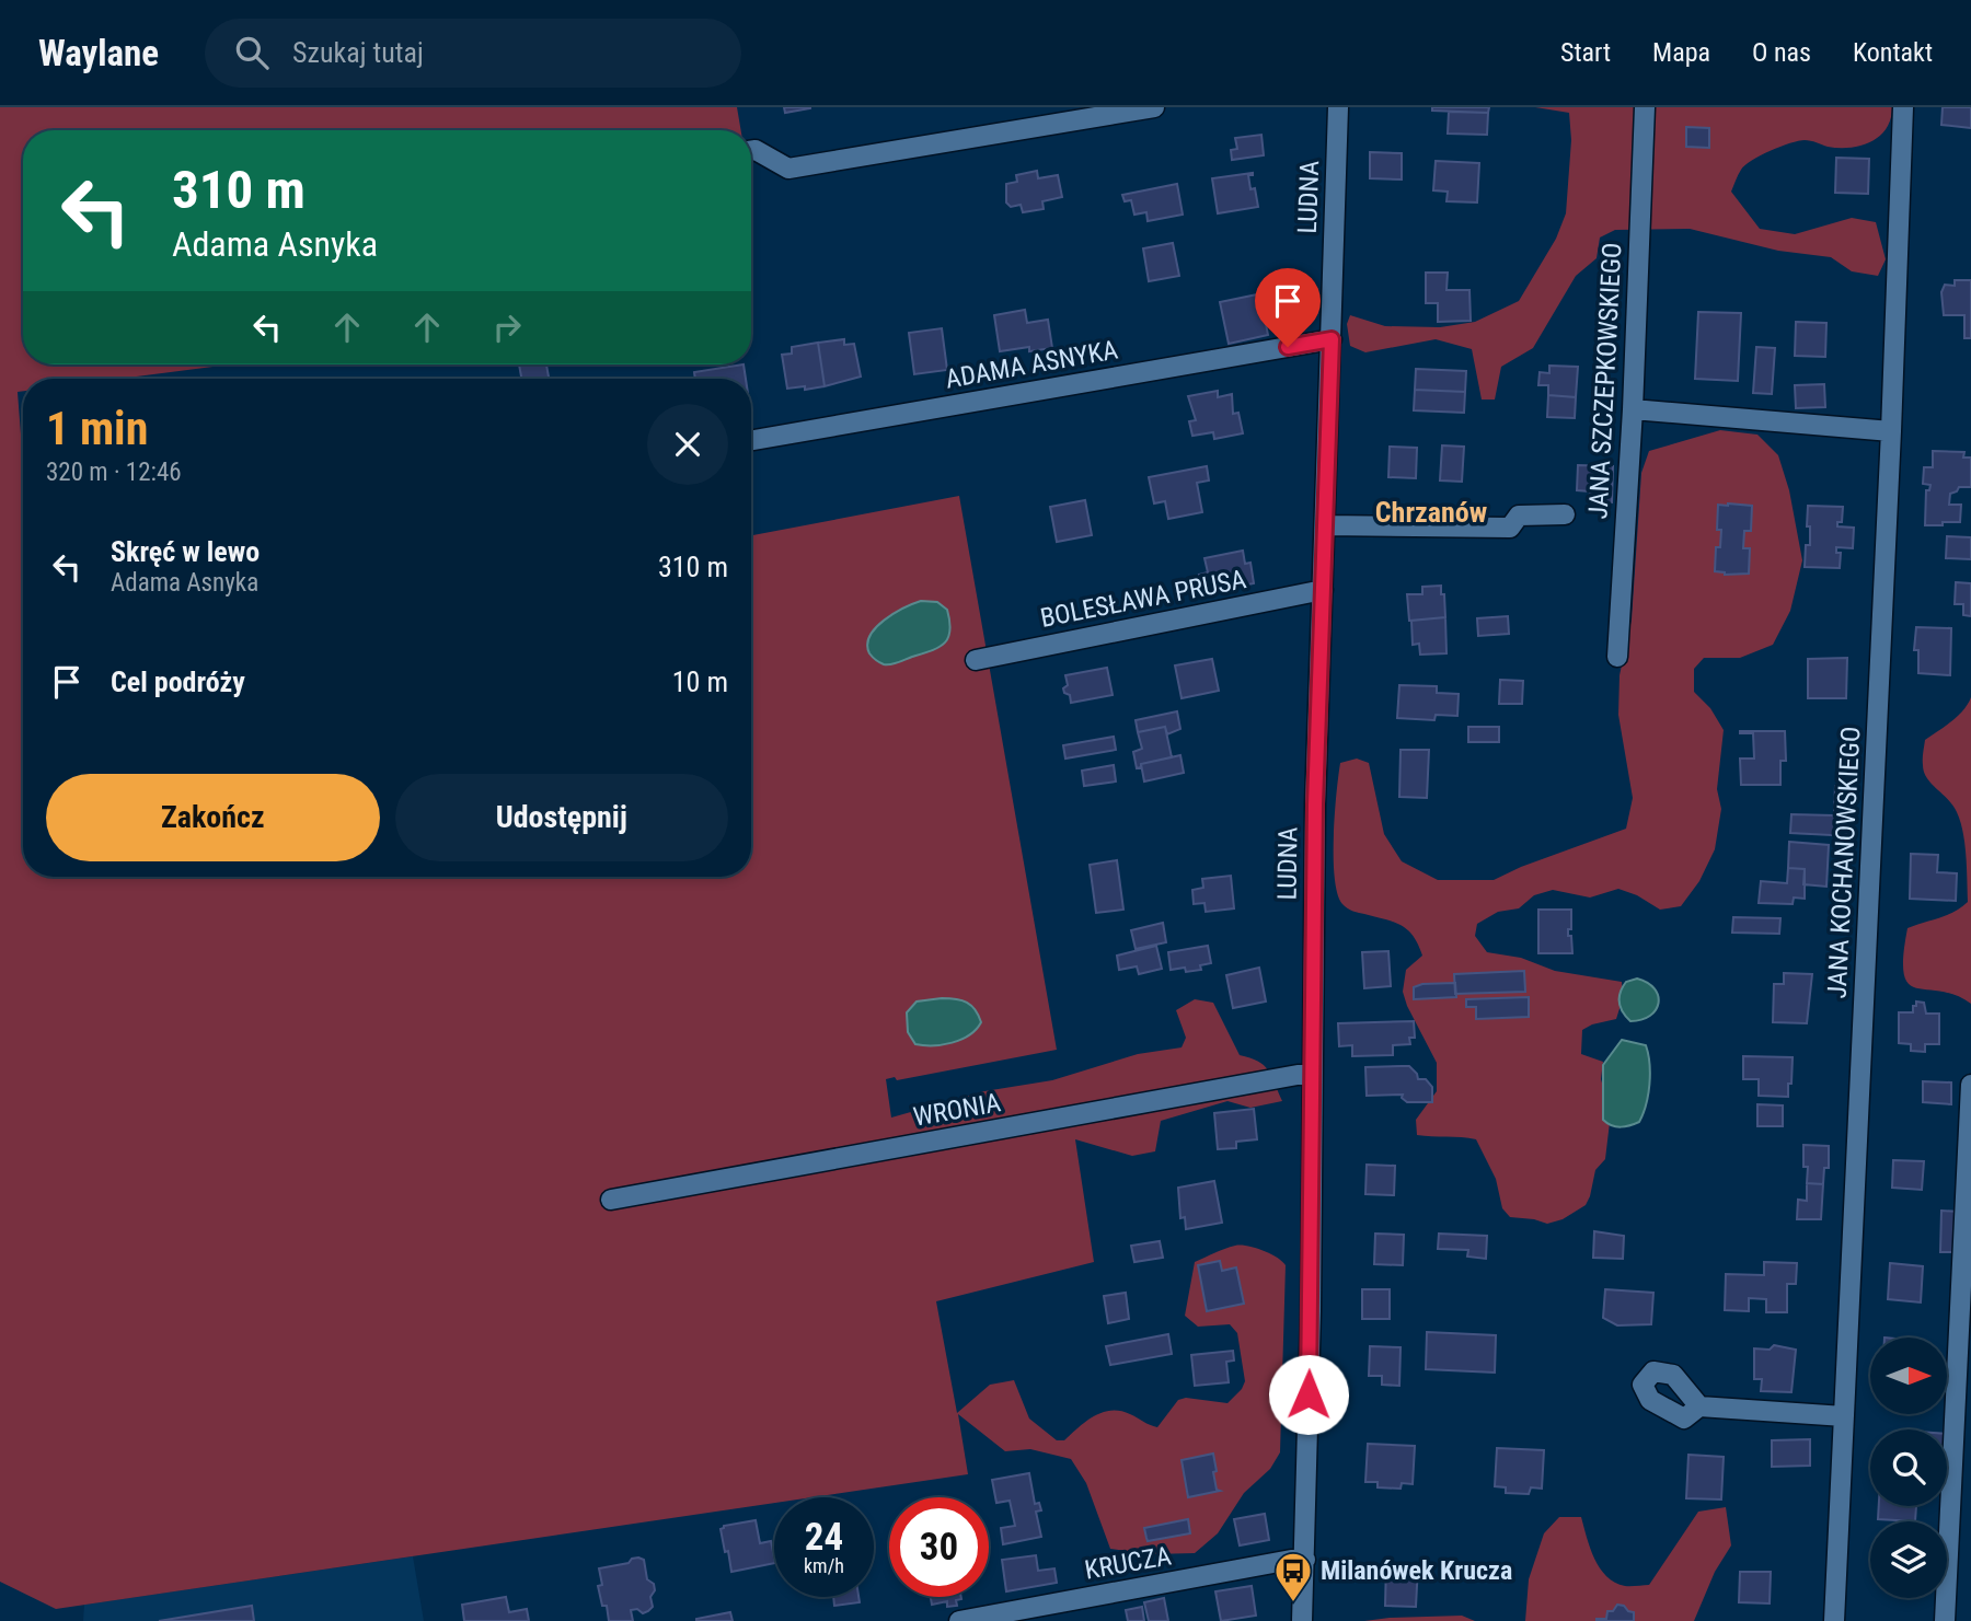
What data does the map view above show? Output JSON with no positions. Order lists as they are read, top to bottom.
{
  "streets": {
    "street": [
      "LUDNA",
      "ADAMA ASNYKA",
      "JANA SZCZEPKOWSKIEGO",
      "BOLESŁAWA PRUSA",
      "JANA KOCHANOWSKIEGO",
      "WRONIA",
      "KRUCZA"
    ]
  },
  "crossings": [
    ["LUDNA", "ADAMA ASNYKA"],
    ["LUDNA", "BOLESŁAWA PRUSA"],
    ["LUDNA", "WRONIA"],
    ["LUDNA", "KRUCZA"]
  ],
  "districts": ["Chrzanów"],
  "places": {
    "bus stop": ["Milanówek Krucza"]
  },
  "north": "right",
  "page": {
    "header": "Waylane",
    "search": "Szukaj tutaj",
    "nav": [
      "Start",
      "Mapa",
      "O nas",
      "Kontakt"
    ],
    "turn": ["310 m", "Adama Asnyka"],
    "heading": ["1 min", "320 m · 12:46"],
    "list": [
      {
        "name": "Skręć w lewo",
        "note": "Adama Asnyka",
        "value": "310 m"
      },
      {
        "name": "Cel podróży",
        "value": "10 m"
      }
    ],
    "buttons": ["Zakończ", "Udostępnij"],
    "speed": "24 km/h",
    "limit": "30"
  }
}
